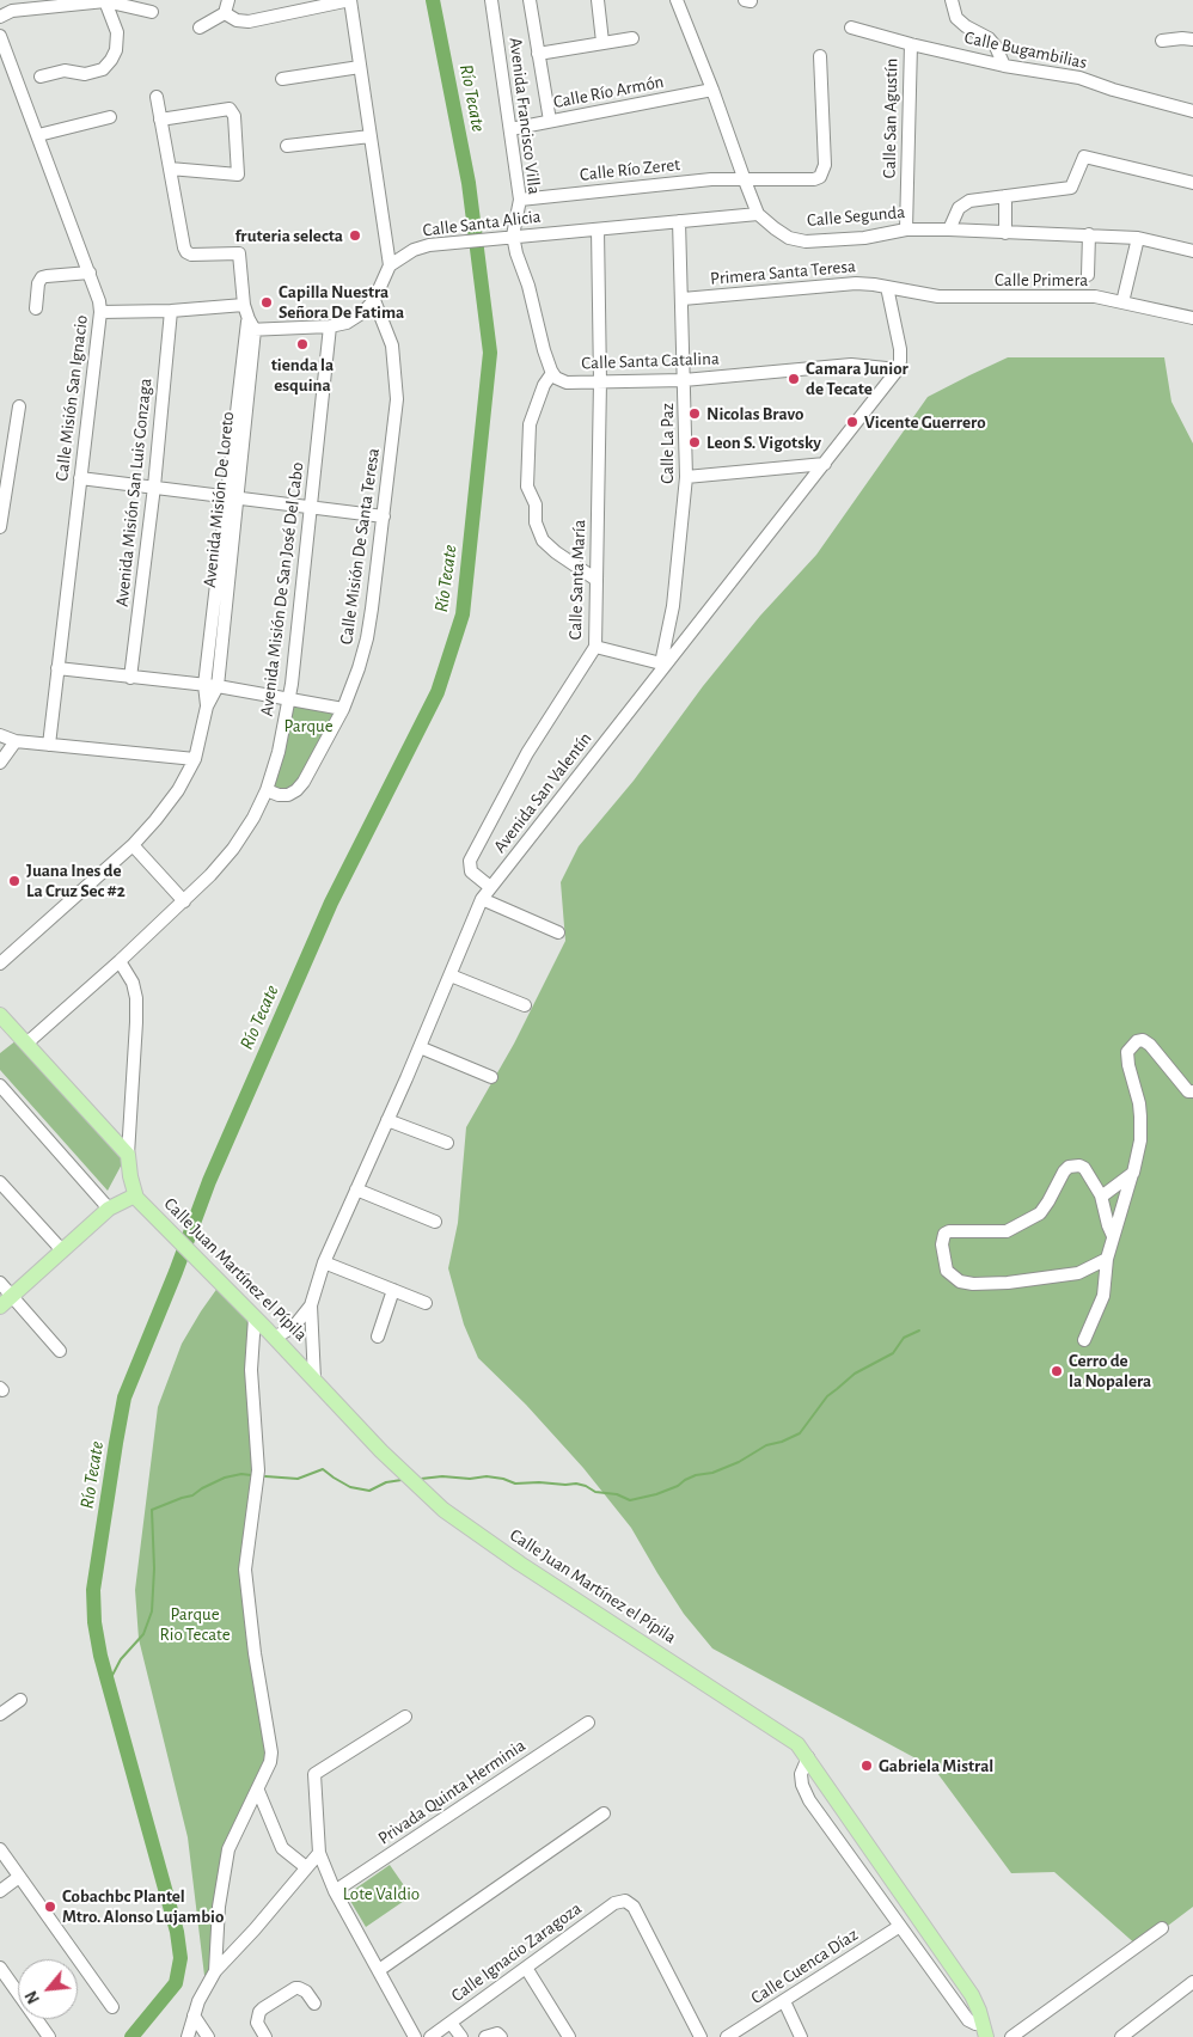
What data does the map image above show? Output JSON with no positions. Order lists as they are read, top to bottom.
{
  "streets": {
    "main road": ["Calle Juan Martínez el Pípila"],
    "street": [
      "Calle Bugambilias",
      "Calle Río Armón",
      "Avenida Francisco Villa",
      "Calle San Agustín",
      "Calle Río Zeret",
      "Calle Segunda",
      "Calle Santa Alicia",
      "Primera Santa Teresa",
      "Calle Primera",
      "Calle Santa Catalina",
      "Calle Misión San Ignacio",
      "Calle La Paz",
      "Avenida Misión San Luis Gonzaga",
      "Avenida Misión De Loreto",
      "Calle Misión De Santa Teresa",
      "Calle Santa María",
      "Avenida Misión De San José Del Cabo",
      "Avenida San Valentín",
      "Privada Quinta Herminia",
      "Calle Ignacio Zaragoza",
      "Calle Cuenca Díaz"
    ]
  },
  "crossings": [
    ["Calle Bugambilias", "Calle San Agustín"],
    ["Calle Río Armón", "Avenida Francisco Villa"],
    ["Calle Río Armón", "Calle Segunda"],
    ["Avenida Francisco Villa", "Calle Río Zeret"],
    ["Avenida Francisco Villa", "Calle Santa Alicia"],
    ["Calle San Agustín", "Calle Segunda"],
    ["Calle Río Zeret", "Calle Segunda"],
    ["Calle Segunda", "Calle Santa Alicia"],
    ["Calle Santa Alicia", "Calle La Paz"],
    ["Calle Santa Alicia", "Calle Santa María"],
    ["Primera Santa Teresa", "Calle Primera"],
    ["Primera Santa Teresa", "Calle La Paz"],
    ["Calle Santa Catalina", "Calle La Paz"],
    ["Calle Santa Catalina", "Calle Santa María"],
    ["Calle Santa Catalina", "Avenida San Valentín"],
    ["Calle La Paz", "Avenida San Valentín"],
    ["Calle Misión De Santa Teresa", "Avenida Misión De San José Del Cabo"],
    ["Calle Santa María", "Avenida San Valentín"],
    ["Avenida San Valentín", "Calle Juan Martínez el Pípila"]
  ],
  "water": ["Río Tecate"],
  "parks": ["Parque", "Parque Rio Tecate", "Lote Valdio"],
  "places": [
    "fruteria selecta",
    "Capilla Nuestra Señora De Fatima",
    "tienda la esquina",
    "Camara Junior de Tecate",
    "Nicolas Bravo",
    "Vicente Guerrero",
    "Leon S. Vigotsky",
    "Juana Ines de La Cruz Sec #2",
    "Cerro de la Nopalera",
    "Gabriela Mistral",
    "Cobachbc Plantel Mtro. Alonso Lujambio"
  ],
  "north": "bottom left"
}
